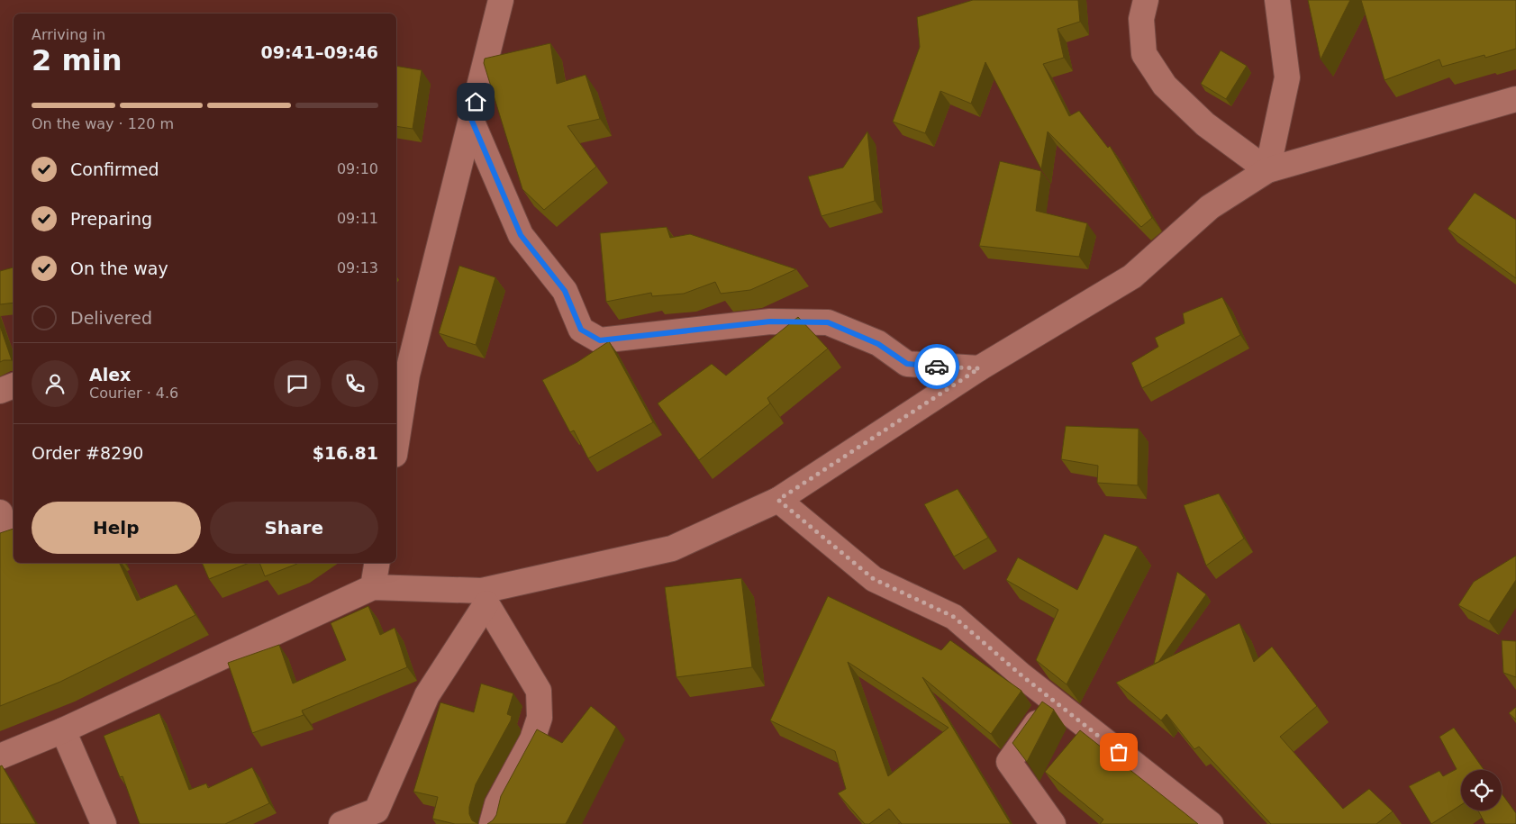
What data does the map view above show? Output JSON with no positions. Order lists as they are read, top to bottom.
{
  "page": {
    "heading": ["2 min", "Arriving in", "09:41–09:46"],
    "panel": [
      "Alex",
      "Courier · 4.6",
      "Order #8290",
      "$16.81"
    ],
    "bar": "On the way · 120 m",
    "list": [
      ["Confirmed", "09:10"],
      ["Preparing", "09:11"],
      ["On the way", "09:13"],
      "Delivered"
    ],
    "buttons": ["Help", "Share"]
  }
}
